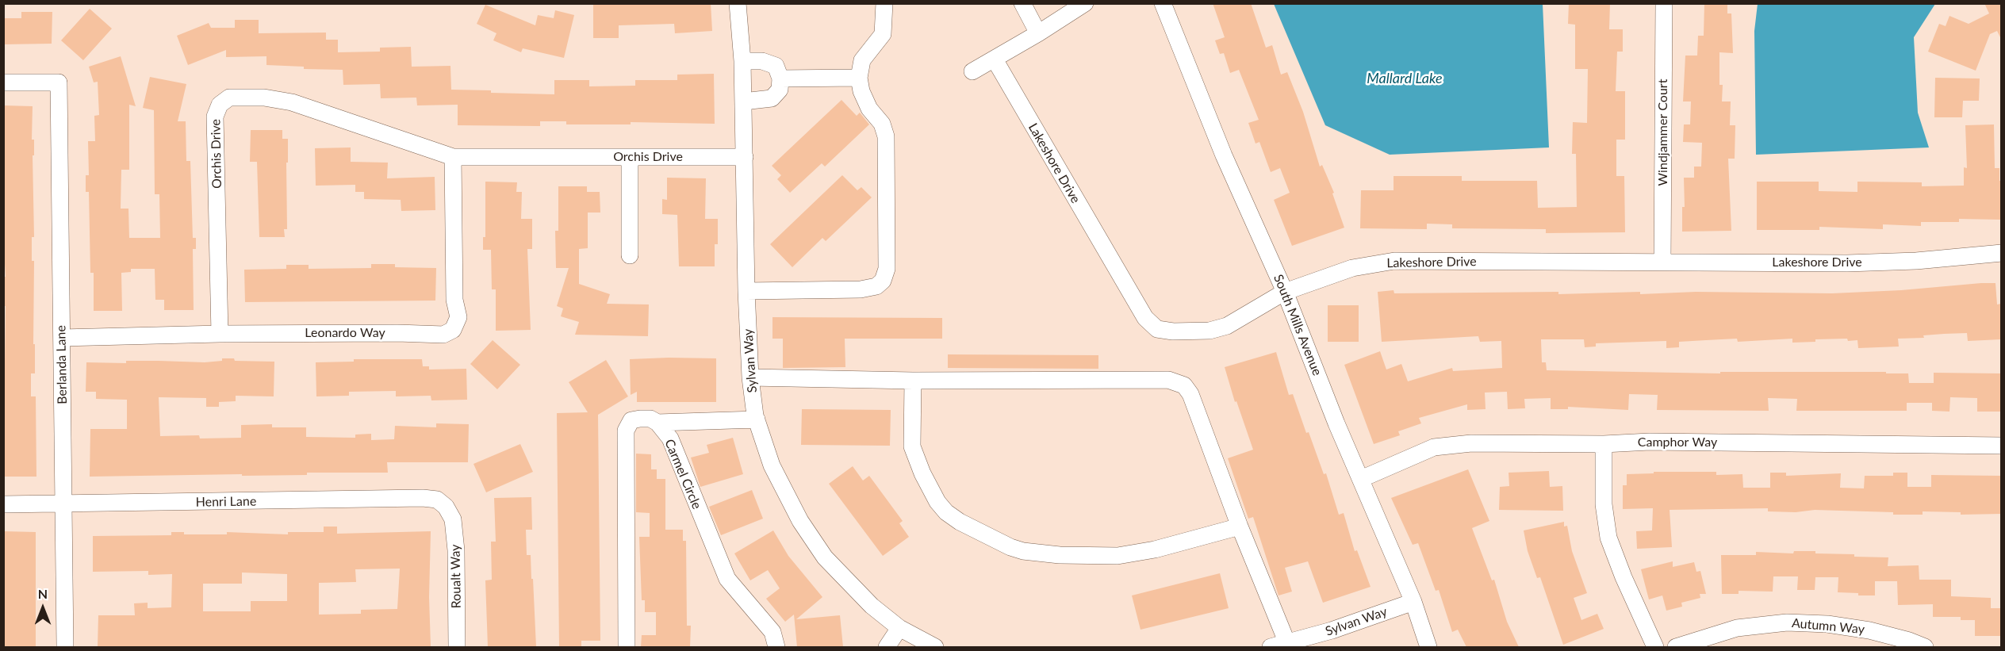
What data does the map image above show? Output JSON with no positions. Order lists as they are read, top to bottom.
{
  "streets": {
    "street": [
      "Windjammer Court",
      "Orchis Drive",
      "Lakeshore Drive",
      "South Mills Avenue",
      "Leonardo Way",
      "Sylvan Way",
      "Berlanda Lane",
      "Camphor Way",
      "Carmel Circle",
      "Henri Lane",
      "Roualt Way",
      "Autumn Way"
    ]
  },
  "crossings": [
    ["Windjammer Court", "Lakeshore Drive"],
    ["Orchis Drive", "Leonardo Way"],
    ["Orchis Drive", "Sylvan Way"],
    ["Lakeshore Drive", "South Mills Avenue"],
    ["South Mills Avenue", "Sylvan Way"],
    ["South Mills Avenue", "Camphor Way"],
    ["Leonardo Way", "Berlanda Lane"],
    ["Berlanda Lane", "Henri Lane"],
    ["Henri Lane", "Roualt Way"]
  ],
  "water": ["Mallard Lake"],
  "north": "top"
}
